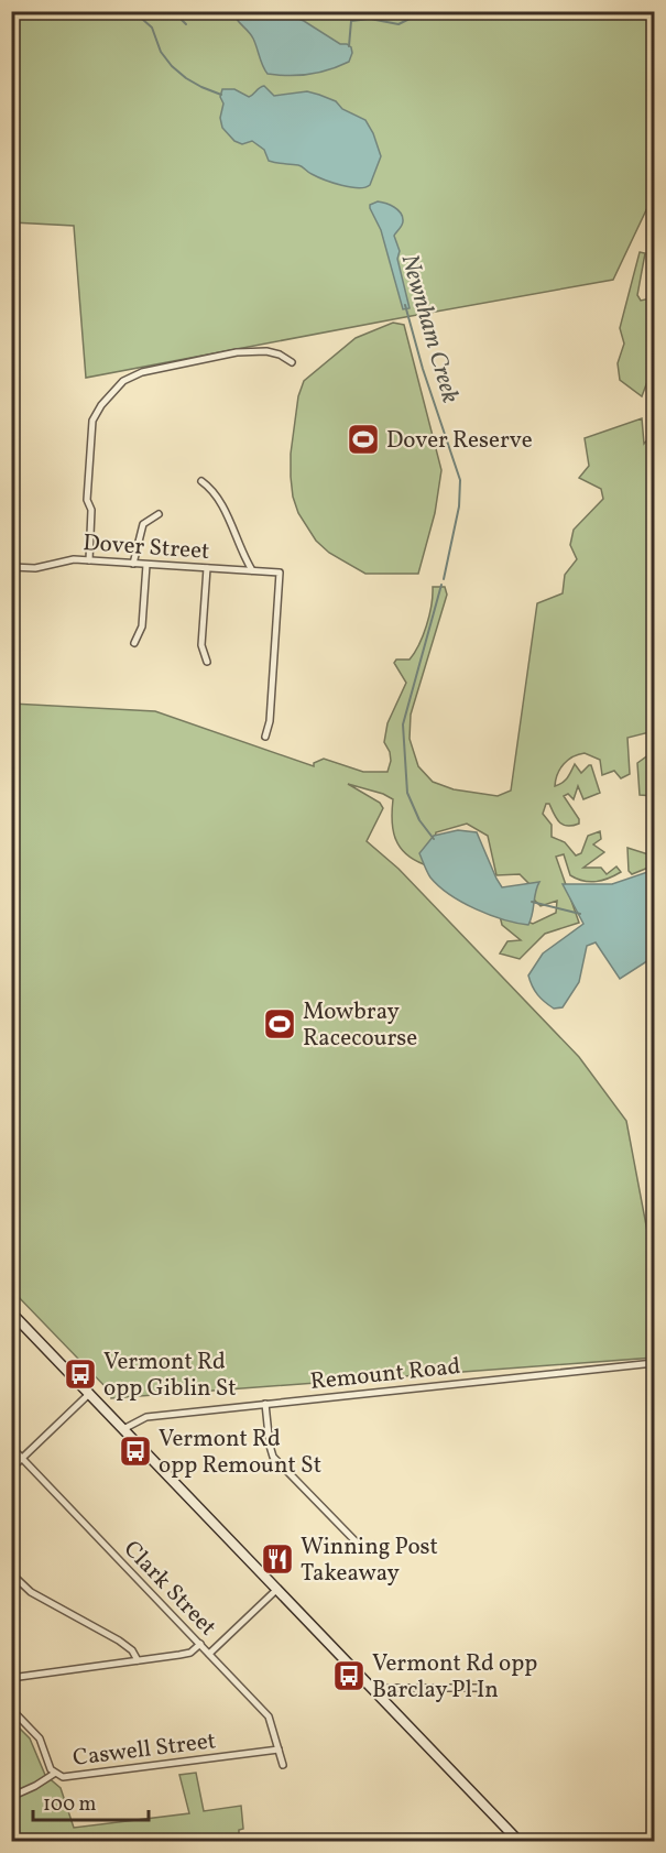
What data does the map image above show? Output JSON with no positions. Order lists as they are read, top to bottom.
{
  "streets": {
    "street": [
      "Dover Street",
      "Remount Road",
      "Clark Street",
      "Caswell Street"
    ]
  },
  "crossings": [
    ["Clark Street", "Caswell Street"]
  ],
  "water": ["Newnham Creek"],
  "places": {
    "sports": ["Dover Reserve", "Mowbray Racecourse"],
    "bus stop": ["Vermont Rd opp Giblin St", "Vermont Rd opp Remount St", "Vermont Rd opp Barclay Pl In"],
    "restaurant": ["Winning Post Takeaway"]
  },
  "scale_bar": "100 m"
}
